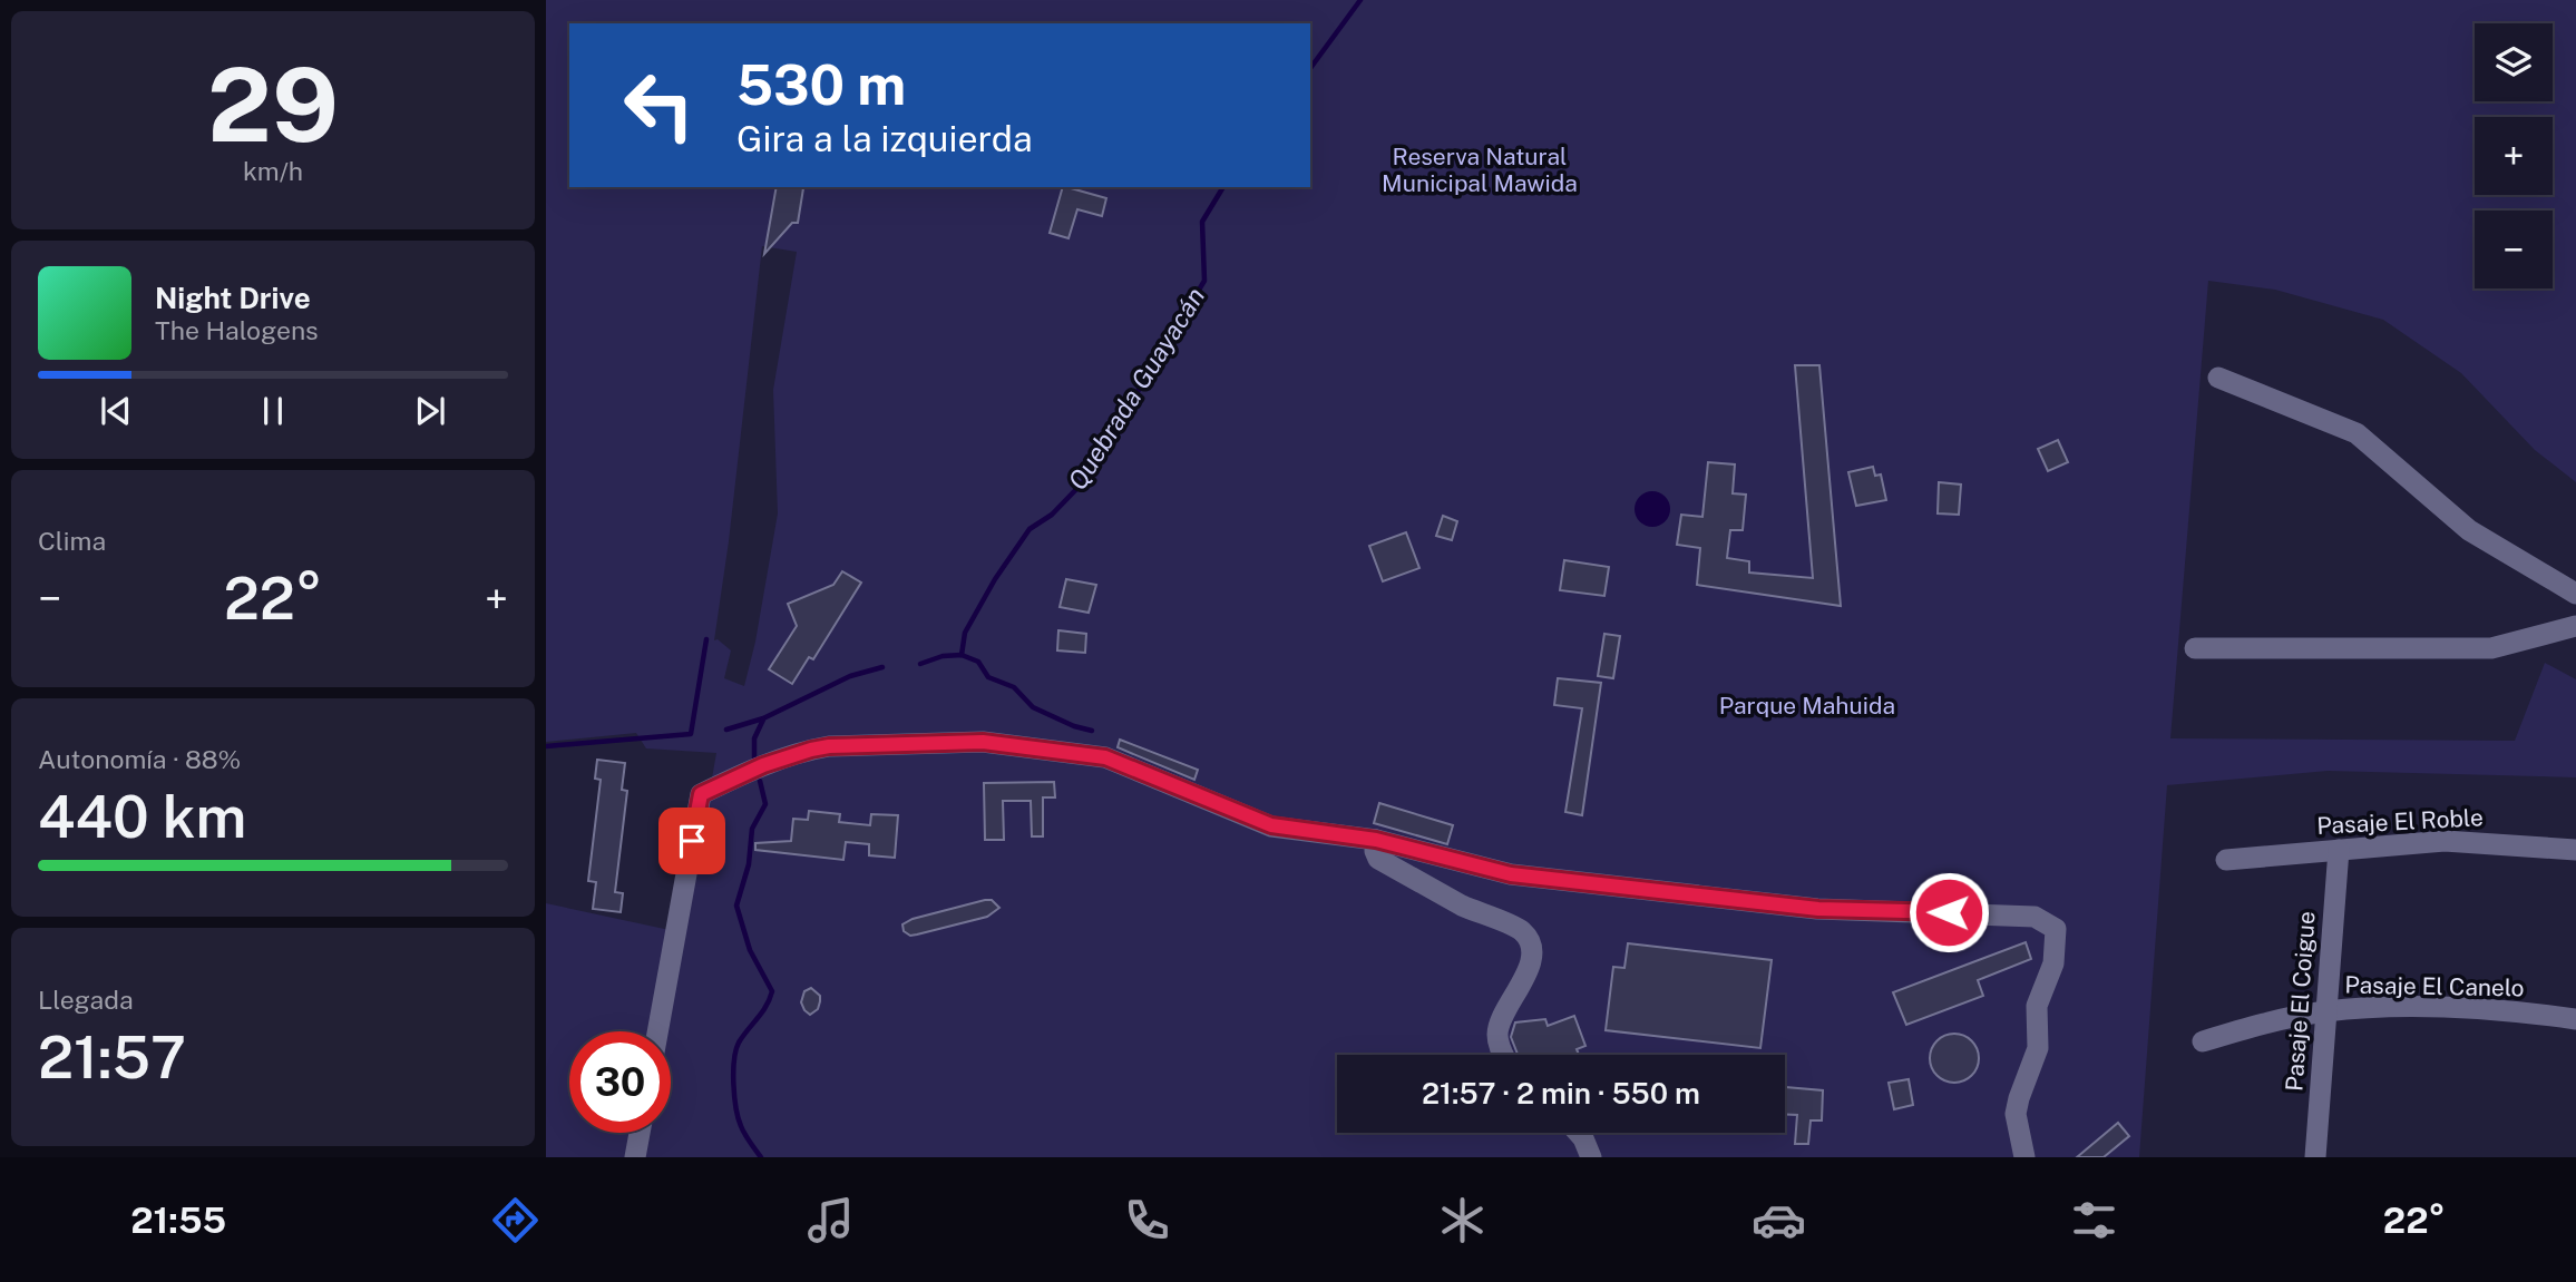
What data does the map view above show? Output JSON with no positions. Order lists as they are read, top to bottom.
{
  "streets": {
    "street": ["Pasaje El Roble", "Pasaje El Canelo", "Pasaje El Coigue"]
  },
  "crossings": [
    ["Pasaje El Roble", "Pasaje El Coigue"],
    ["Pasaje El Canelo", "Pasaje El Coigue"]
  ],
  "water": ["Quebrada Guayacán"],
  "parks": ["Reserva Natural Municipal Mawida", "Parque Mahuida"],
  "page": {
    "tile": [
      ["29", "km/h"],
      "Clima",
      ["Autonomía · 88%", "440 km"],
      ["Llegada", "21:57"]
    ],
    "map_buttons": ["+", "−"],
    "turn": ["530 m", "Gira a la izquierda"],
    "song": ["Night Drive", "The Halogens"],
    "heat": ["−", "22°", "+"],
    "limit": "30",
    "trip": "21:57 · 2 min · 550 m",
    "tabs": ["21:55", "22°"]
  }
}
